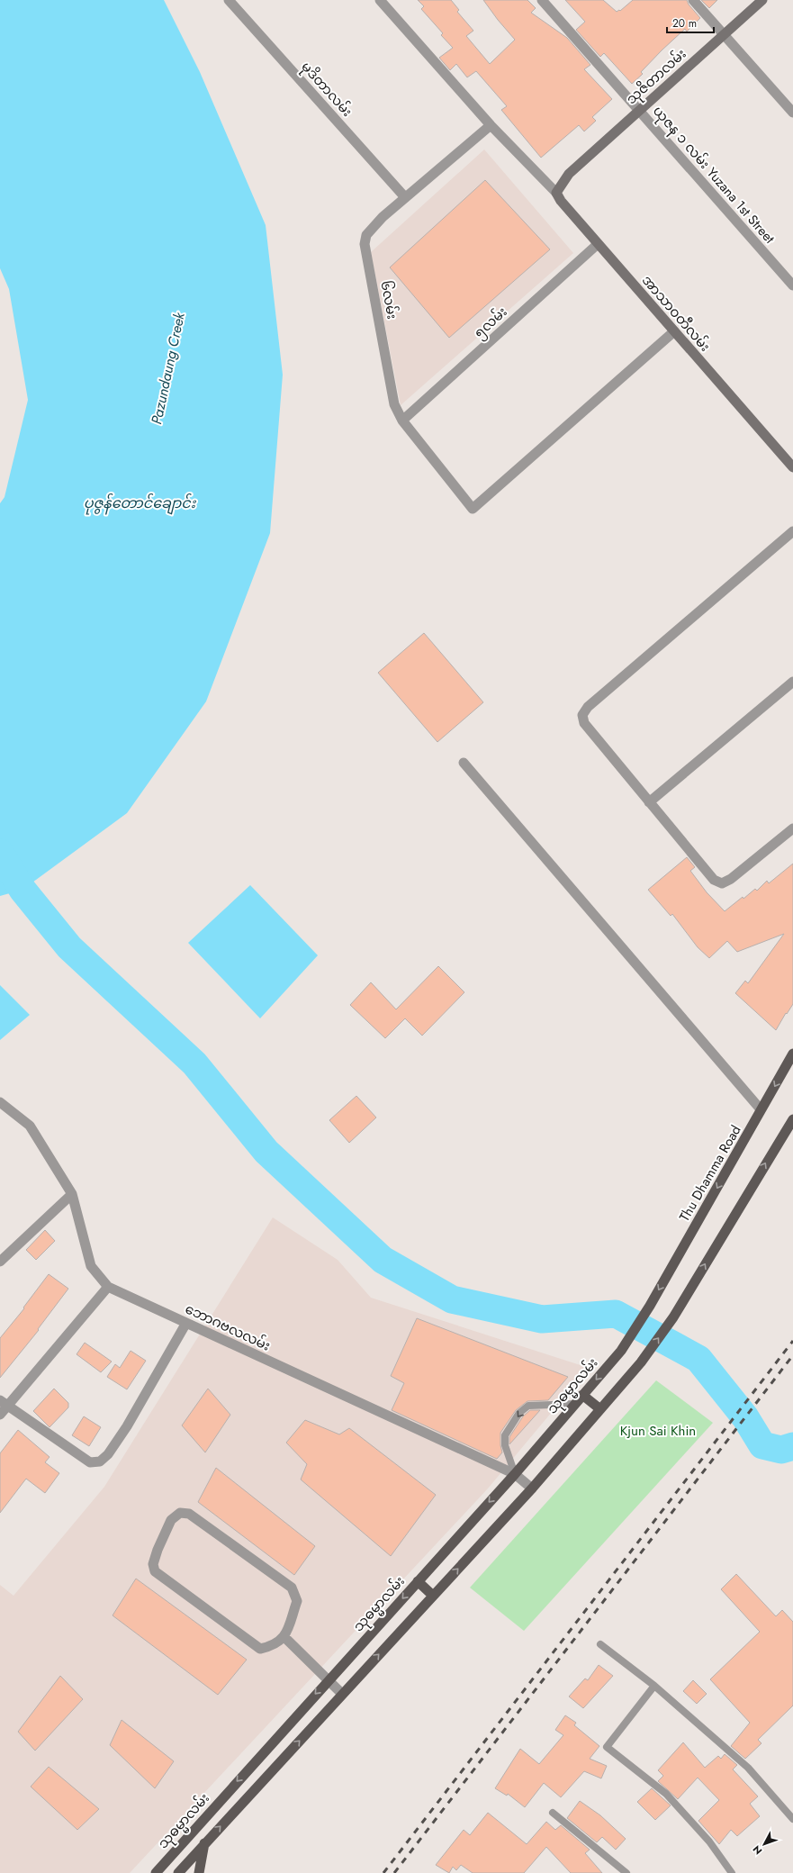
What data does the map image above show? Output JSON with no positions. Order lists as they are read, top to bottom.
{
  "streets": {
    "main road": [
      "သုဇိတာလမ်း",
      "အာသာဝတီလမ်း",
      "Thu Dhamma Road",
      "သုဓမ္မာလမ်း"
    ],
    "street": [
      "မုဒိတာလမ်း",
      "ယုဇန ၁ လမ်း Yuzana 1st Street",
      "၆လမ်း",
      "၅လမ်း",
      "ဘောဂဗလလမ်း"
    ]
  },
  "crossings": [
    ["သုဇိတာလမ်း", "ယုဇန ၁ လမ်း Yuzana 1st Street"],
    ["သုဇိတာလမ်း", "အာသာဝတီလမ်း"],
    ["မုဒိတာလမ်း", "၆လမ်း"],
    ["၆လမ်း", "အာသာဝတီလမ်း"],
    ["၆လမ်း", "၅လမ်း"],
    ["အာသာဝတီလမ်း", "၅လမ်း"],
    ["Thu Dhamma Road", "သုဓမ္မာလမ်း"],
    ["ဘောဂဗလလမ်း", "သုဓမ္မာလမ်း"]
  ],
  "water": ["Pazundaung Creek", "ပုဇွန်တောင်ချောင်း"],
  "parks": ["Kjun Sai Khin"],
  "scale_bar": "20 m",
  "north": "bottom left"
}
